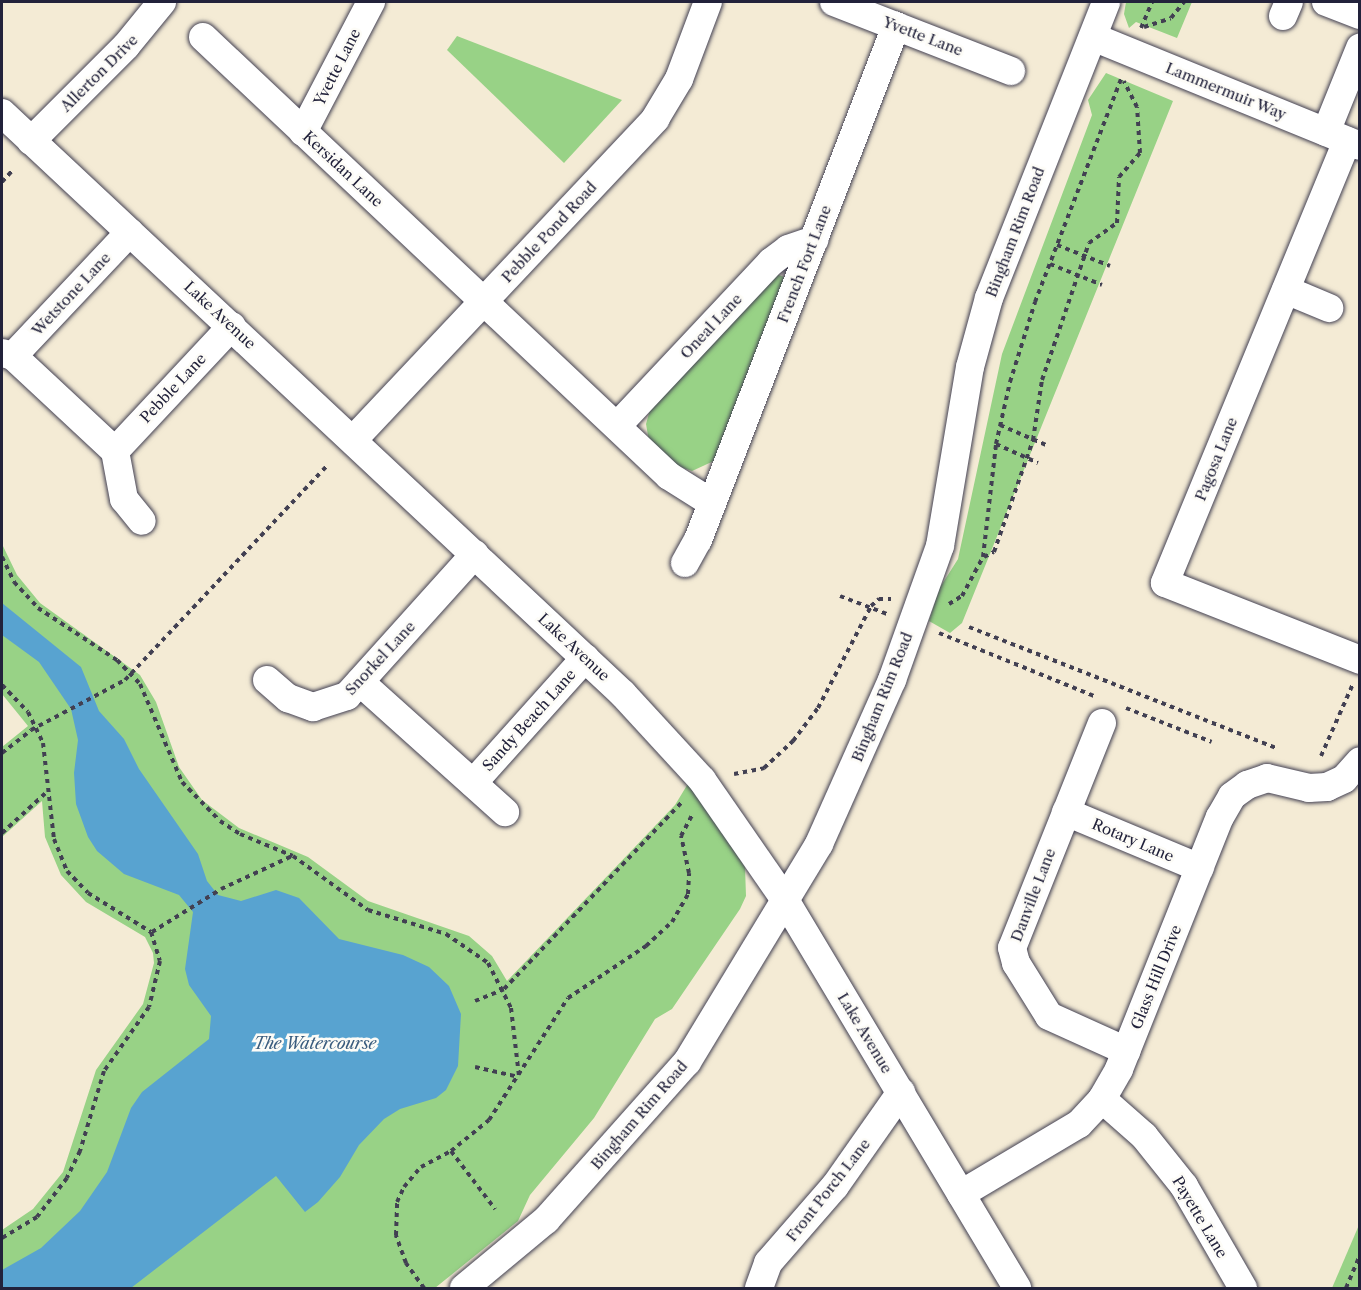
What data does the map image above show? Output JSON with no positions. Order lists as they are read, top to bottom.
{
  "streets": {
    "street": [
      "Yvette Lane",
      "Allerton Drive",
      "Lammermuir Way",
      "Kersidan Lane",
      "Pebble Pond Road",
      "Bingham Rim Road",
      "French Fort Lane",
      "Wetstone Lane",
      "Lake Avenue",
      "Oneal Lane",
      "Pebble Lane",
      "Pagosa Lane",
      "Snorkel Lane",
      "Sandy Beach Lane",
      "Rotary Lane",
      "Danville Lane",
      "Glass Hill Drive",
      "Front Porch Lane",
      "Payette Lane"
    ]
  },
  "crossings": [
    ["Yvette Lane", "Kersidan Lane"],
    ["Yvette Lane", "French Fort Lane"],
    ["Allerton Drive", "Lake Avenue"],
    ["Lammermuir Way", "Bingham Rim Road"],
    ["Lammermuir Way", "Pagosa Lane"],
    ["Kersidan Lane", "Pebble Pond Road"],
    ["Pebble Pond Road", "Lake Avenue"],
    ["Bingham Rim Road", "Lake Avenue"],
    ["French Fort Lane", "Oneal Lane"],
    ["Wetstone Lane", "Lake Avenue"],
    ["Lake Avenue", "Pebble Lane"],
    ["Lake Avenue", "Snorkel Lane"],
    ["Lake Avenue", "Sandy Beach Lane"],
    ["Lake Avenue", "Glass Hill Drive"],
    ["Lake Avenue", "Front Porch Lane"],
    ["Snorkel Lane", "Sandy Beach Lane"],
    ["Rotary Lane", "Danville Lane"],
    ["Rotary Lane", "Glass Hill Drive"],
    ["Danville Lane", "Glass Hill Drive"],
    ["Glass Hill Drive", "Payette Lane"]
  ],
  "water": ["The Watercourse"]
}
